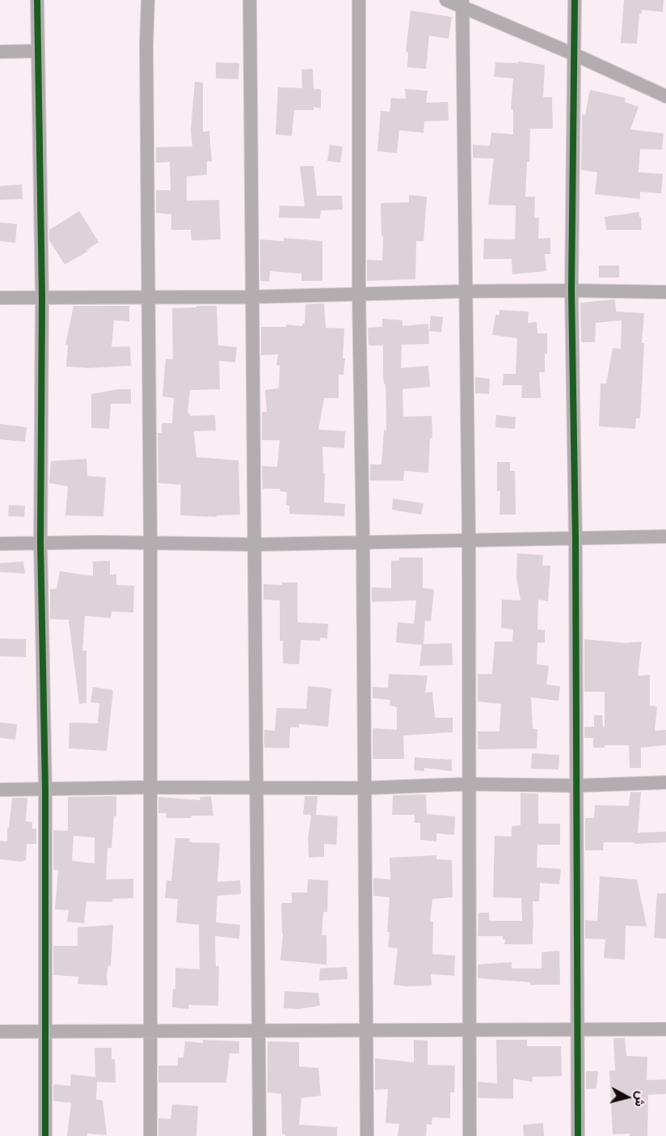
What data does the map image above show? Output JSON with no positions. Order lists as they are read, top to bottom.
{
  "north": "right"
}
